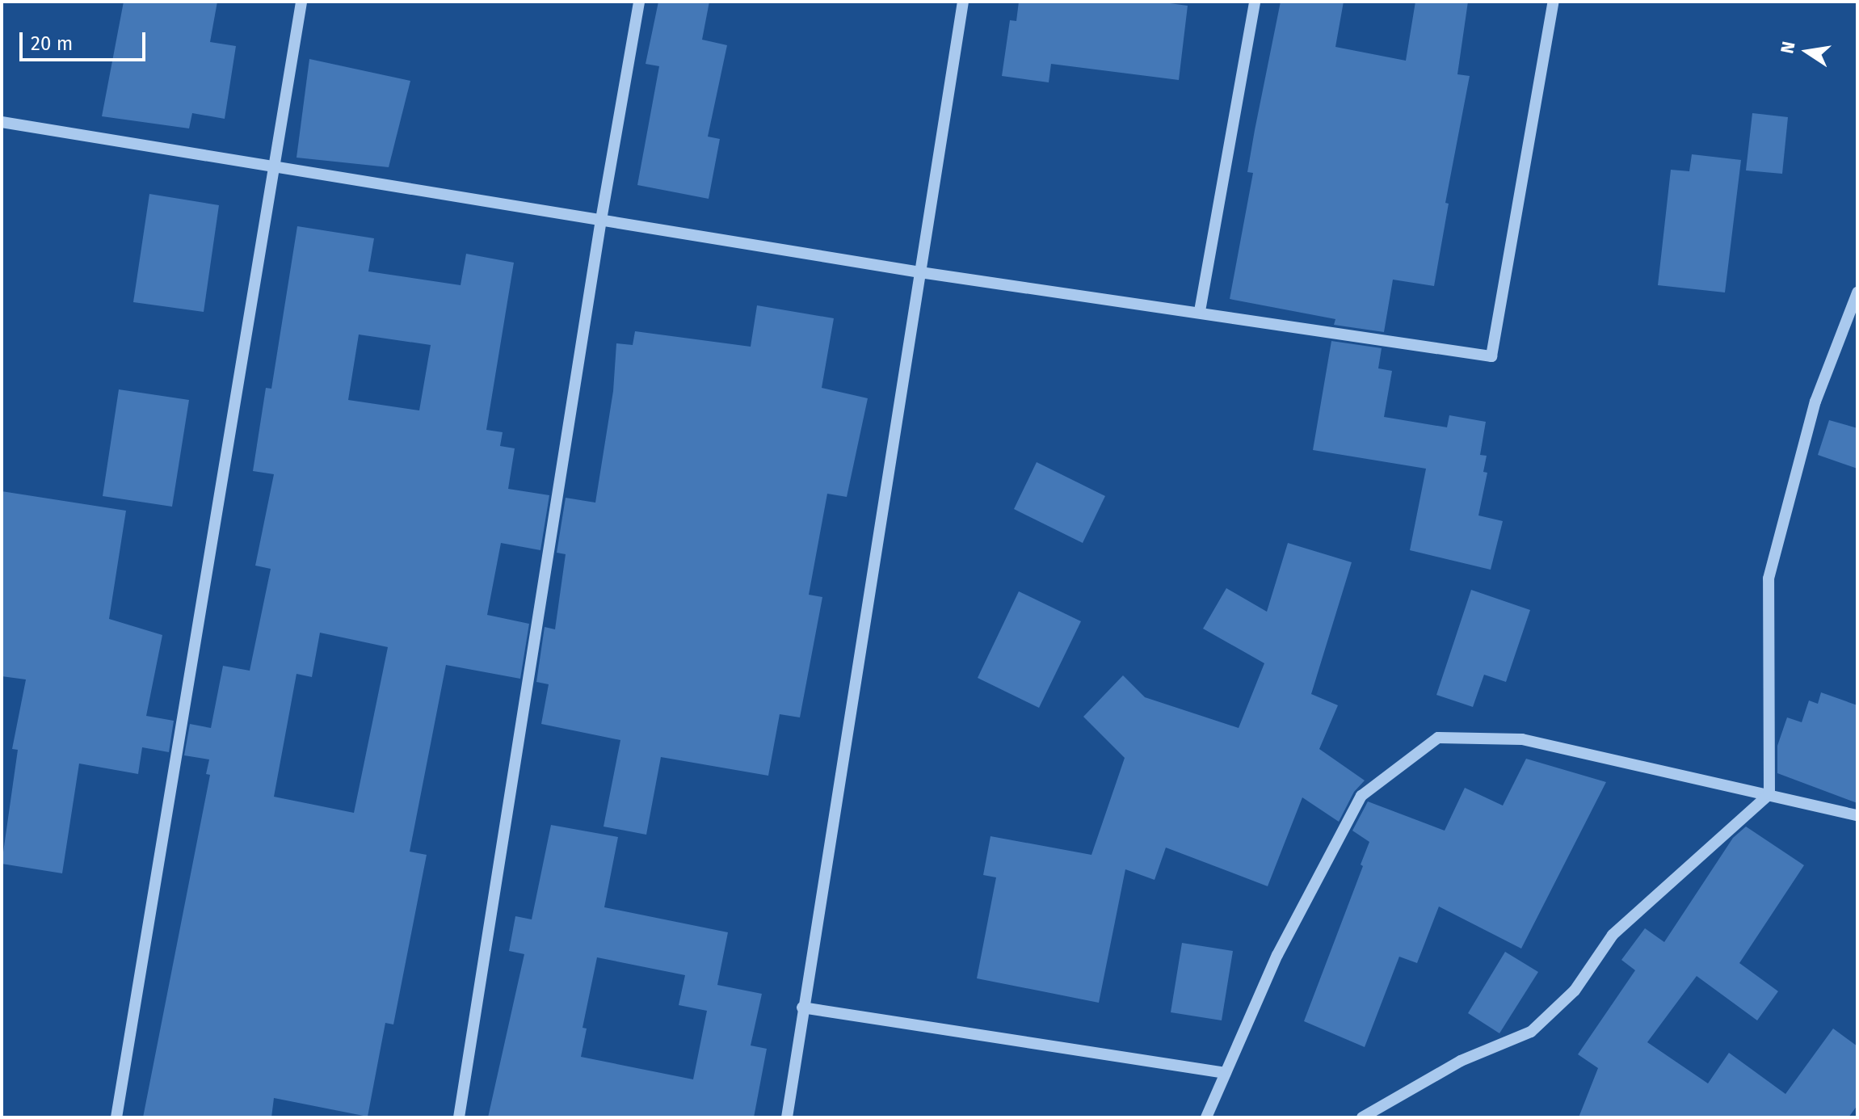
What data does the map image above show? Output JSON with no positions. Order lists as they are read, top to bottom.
{
  "scale_bar": "20 m",
  "north": "left"
}
